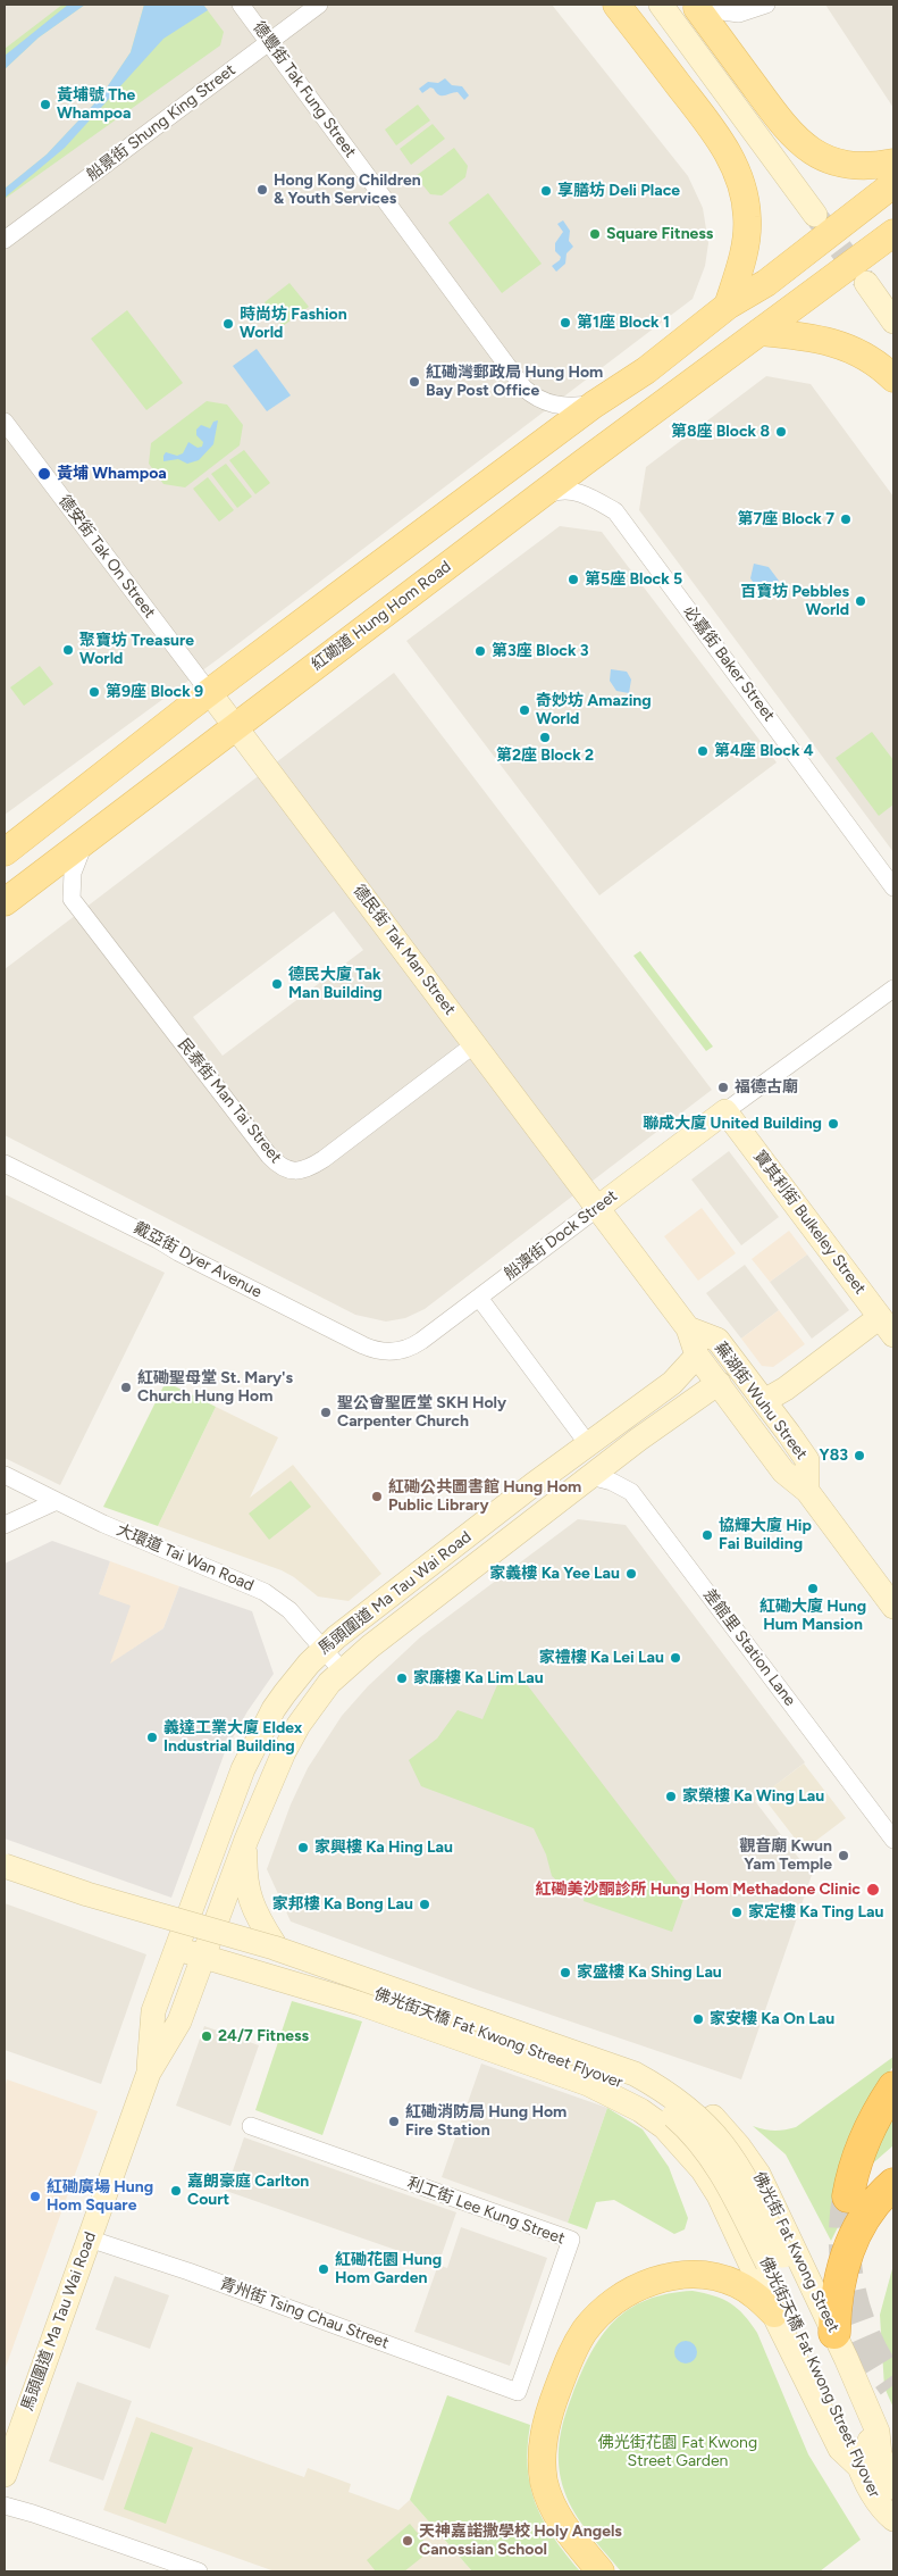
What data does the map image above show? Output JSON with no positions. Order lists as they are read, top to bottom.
{
  "streets": {
    "main road": [
      "紅磡道 Hung Hom Road",
      "德民街 Tak Man Street",
      "寶其利街 Bulkeley Street",
      "船澳街 Dock Street",
      "蕪湖街 Wuhu Street",
      "馬頭圍道 Ma Tau Wai Road",
      "佛光街天橋 Fat Kwong Street Flyover",
      "佛光街 Fat Kwong Street"
    ],
    "street": [
      "德豐街 Tak Fung Street",
      "船景街 Shung King Street",
      "德安街 Tak On Street",
      "必嘉街 Baker Street",
      "民泰街 Man Tai Street",
      "戴亞街 Dyer Avenue",
      "大環道 Tai Wan Road",
      "差館里 Station Lane",
      "利工街 Lee Kung Street",
      "青州街 Tsing Chau Street"
    ]
  },
  "crossings": [
    ["德豐街 Tak Fung Street", "船景街 Shung King Street"],
    ["德安街 Tak On Street", "德民街 Tak Man Street"],
    ["紅磡道 Hung Hom Road", "必嘉街 Baker Street"],
    ["紅磡道 Hung Hom Road", "德民街 Tak Man Street"],
    ["紅磡道 Hung Hom Road", "民泰街 Man Tai Street"],
    ["德民街 Tak Man Street", "民泰街 Man Tai Street"],
    ["德民街 Tak Man Street", "船澳街 Dock Street"],
    ["德民街 Tak Man Street", "蕪湖街 Wuhu Street"],
    ["寶其利街 Bulkeley Street", "船澳街 Dock Street"],
    ["船澳街 Dock Street", "戴亞街 Dyer Avenue"],
    ["船澳街 Dock Street", "蕪湖街 Wuhu Street"],
    ["蕪湖街 Wuhu Street", "馬頭圍道 Ma Tau Wai Road"],
    ["大環道 Tai Wan Road", "馬頭圍道 Ma Tau Wai Road"],
    ["馬頭圍道 Ma Tau Wai Road", "差館里 Station Lane"],
    ["馬頭圍道 Ma Tau Wai Road", "佛光街 Fat Kwong Street"],
    ["馬頭圍道 Ma Tau Wai Road", "青州街 Tsing Chau Street"],
    ["佛光街天橋 Fat Kwong Street Flyover", "佛光街 Fat Kwong Street"],
    ["利工街 Lee Kung Street", "青州街 Tsing Chau Street"]
  ],
  "parks": ["佛光街花園 Fat Kwong Street Garden"],
  "places": [
    "黃埔號 The Whampoa",
    "Hong Kong Children & Youth Services",
    "享膳坊 Deli Place",
    "Square Fitness",
    "第1座 Block 1",
    "時尚坊 Fashion World",
    "紅磡灣郵政局 Hung Hom Bay Post Office",
    "第8座 Block 8",
    "黃埔 Whampoa",
    "第7座 Block 7",
    "第5座 Block 5",
    "百寶坊 Pebbles World",
    "聚寶坊 Treasure World",
    "第3座 Block 3",
    "第9座 Block 9",
    "奇妙坊 Amazing World",
    "第2座 Block 2",
    "第4座 Block 4",
    "德民大廈 Tak Man Building",
    "福德古廟",
    "聯成大廈 United Building",
    "紅磡聖母堂 St. Mary's Church Hung Hom",
    "聖公會聖匠堂 SKH Holy Carpenter Church",
    "Y83",
    "紅磡公共圖書館 Hung Hom Public Library",
    "協輝大廈 Hip Fai Building",
    "家義樓 Ka Yee Lau",
    "紅磡大廈 Hung Hum Mansion",
    "家禮樓 Ka Lei Lau",
    "家廉樓 Ka Lim Lau",
    "義達工業大廈 Eldex Industrial Building",
    "家榮樓 Ka Wing Lau",
    "家興樓 Ka Hing Lau",
    "觀音廟 Kwun Yam Temple",
    "紅磡美沙酮診所 Hung Hom Methadone Clinic",
    "家邦樓 Ka Bong Lau",
    "家定樓 Ka Ting Lau",
    "家盛樓 Ka Shing Lau",
    "家安樓 Ka On Lau",
    "24/7 Fitness",
    "紅磡消防局 Hung Hom Fire Station",
    "嘉朗豪庭 Carlton Court",
    "紅磡廣場 Hung Hom Square",
    "紅磡花園 Hung Hom Garden",
    "天神嘉諾撒學校 Holy Angels Canossian School"
  ]
}
